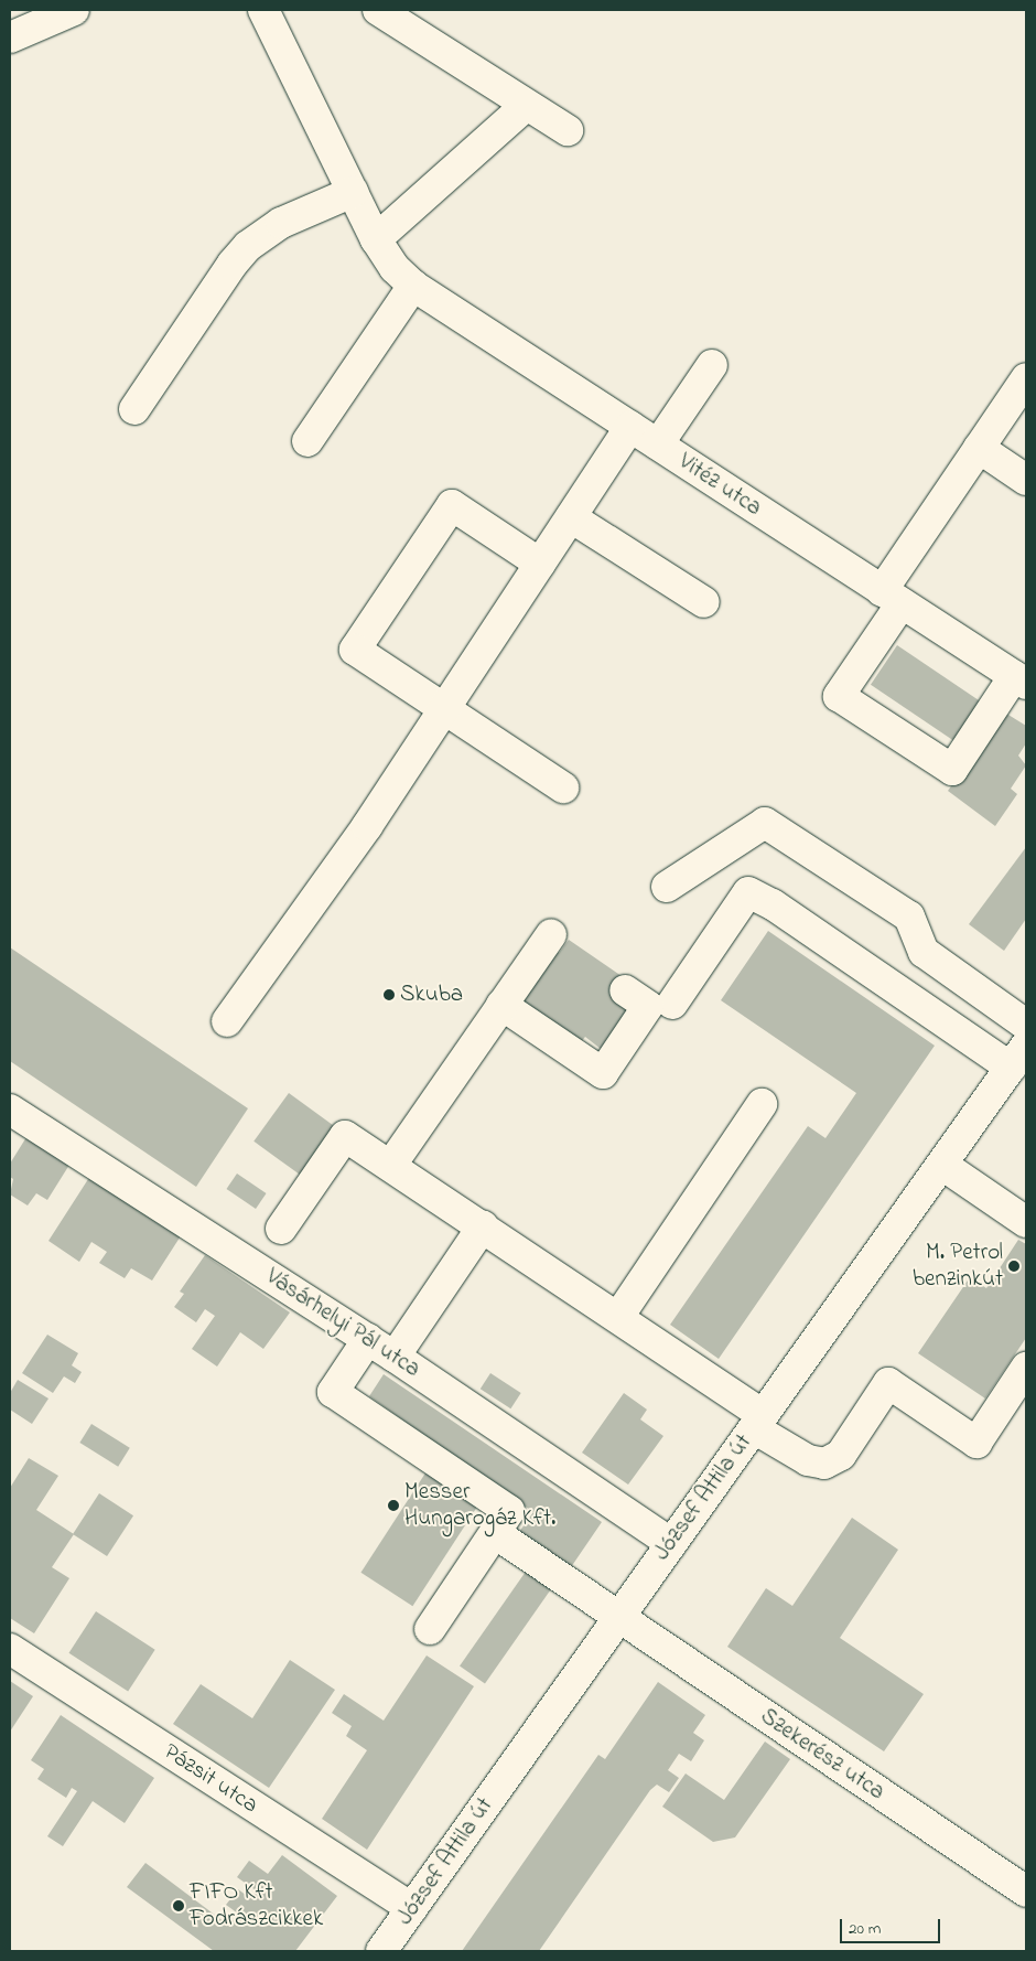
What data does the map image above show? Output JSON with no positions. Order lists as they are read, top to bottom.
{
  "streets": {
    "street": [
      "Vitéz utca",
      "Vásárhelyi Pál utca",
      "József Attila út",
      "Szekerész utca",
      "Pázsit utca"
    ]
  },
  "crossings": [
    ["Vásárhelyi Pál utca", "József Attila út"],
    ["József Attila út", "Szekerész utca"],
    ["József Attila út", "Pázsit utca"]
  ],
  "places": [
    "Skuba",
    "M. Petrol benzinkút",
    "Messer Hungarogáz Kft.",
    "FIFO Kft Fodrászcikkek"
  ],
  "scale_bar": "20 m"
}
